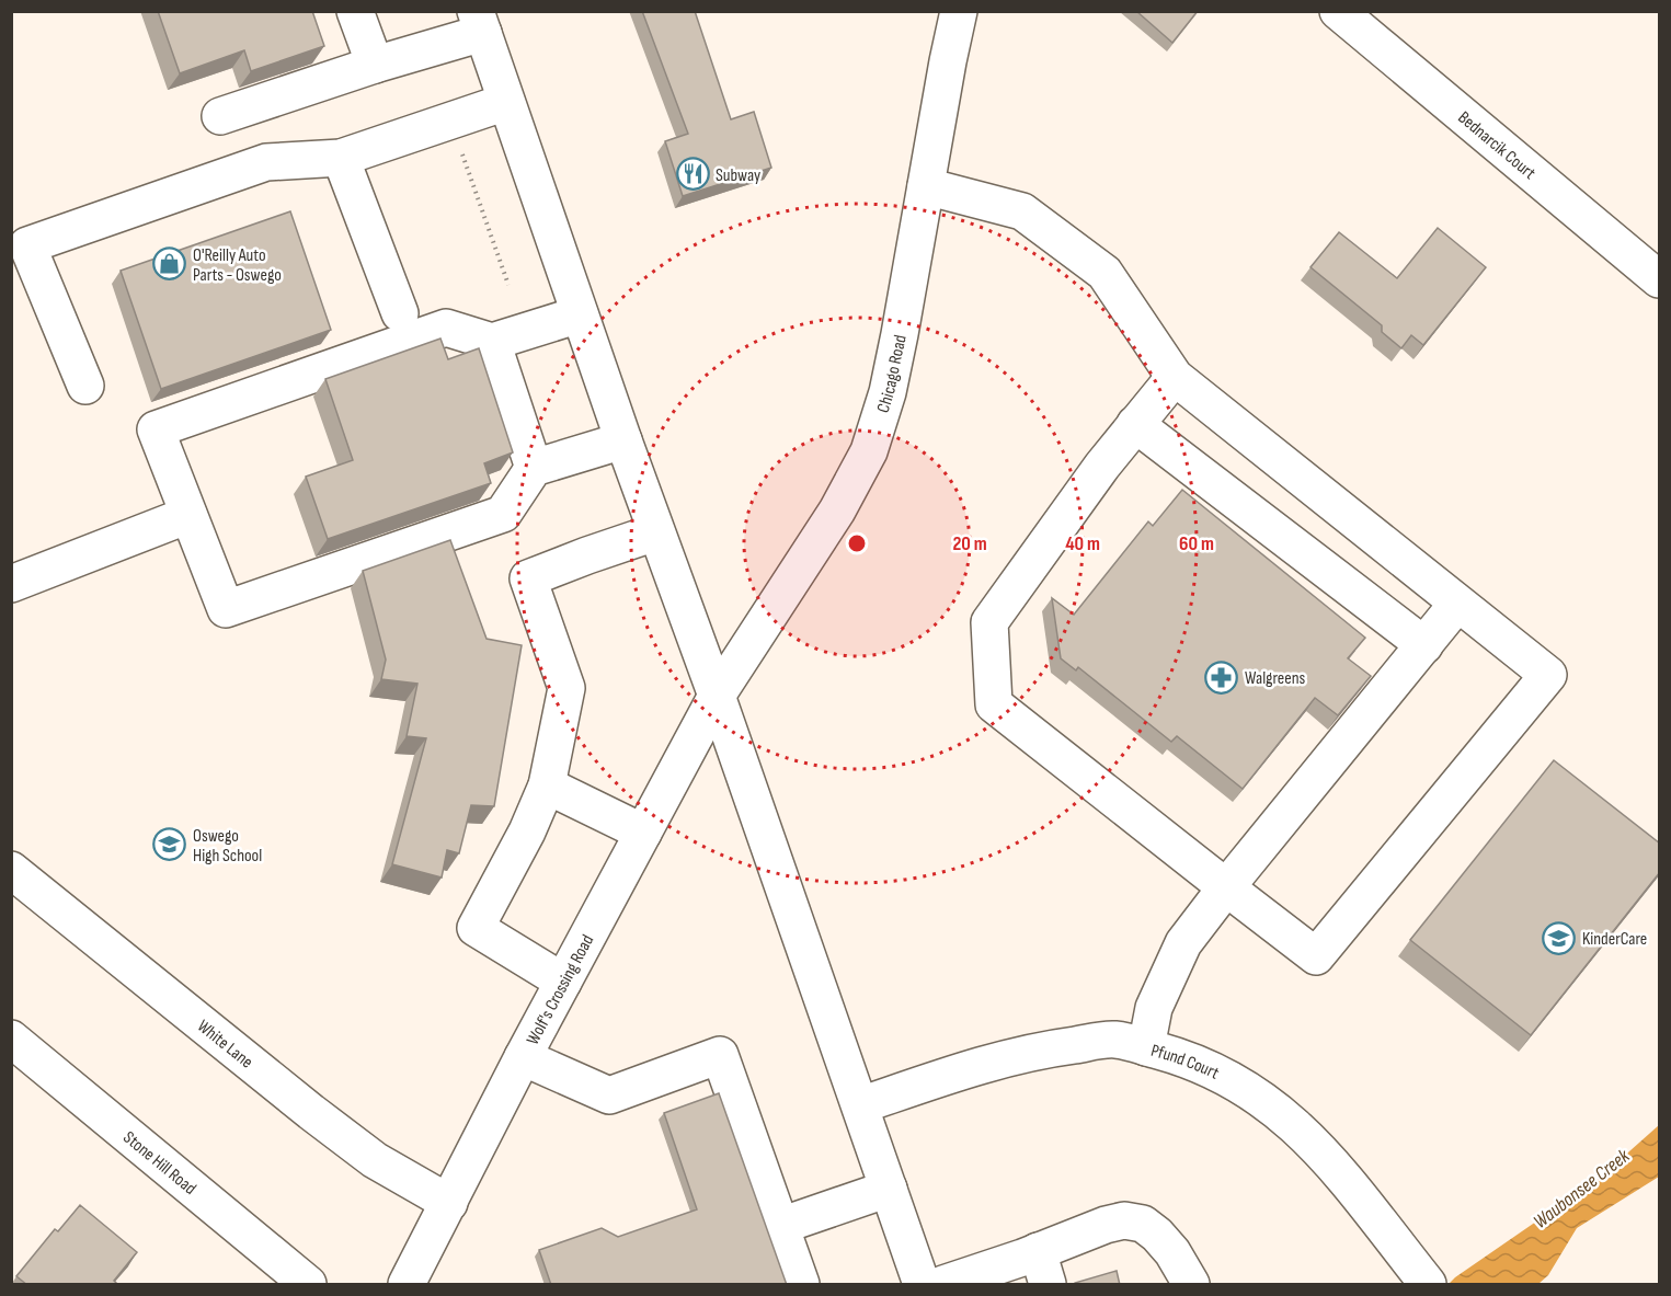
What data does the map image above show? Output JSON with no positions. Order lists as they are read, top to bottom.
{
  "streets": {
    "main road": [
      "Bednarcik Court",
      "Chicago Road",
      "Wolf's Crossing Road",
      "White Lane",
      "Pfund Court",
      "Stone Hill Road"
    ]
  },
  "crossings": [
    ["Chicago Road", "Wolf's Crossing Road"],
    ["Wolf's Crossing Road", "White Lane"]
  ],
  "water": ["Waubonsee Creek"],
  "places": {
    "restaurant": ["Subway"],
    "shop": ["O'Reilly Auto Parts - Oswego"],
    "pharmacy": ["Walgreens"],
    "school or university": ["Oswego High School", "KinderCare"]
  },
  "rings": ["20 m", "40 m", "60 m"]
}
